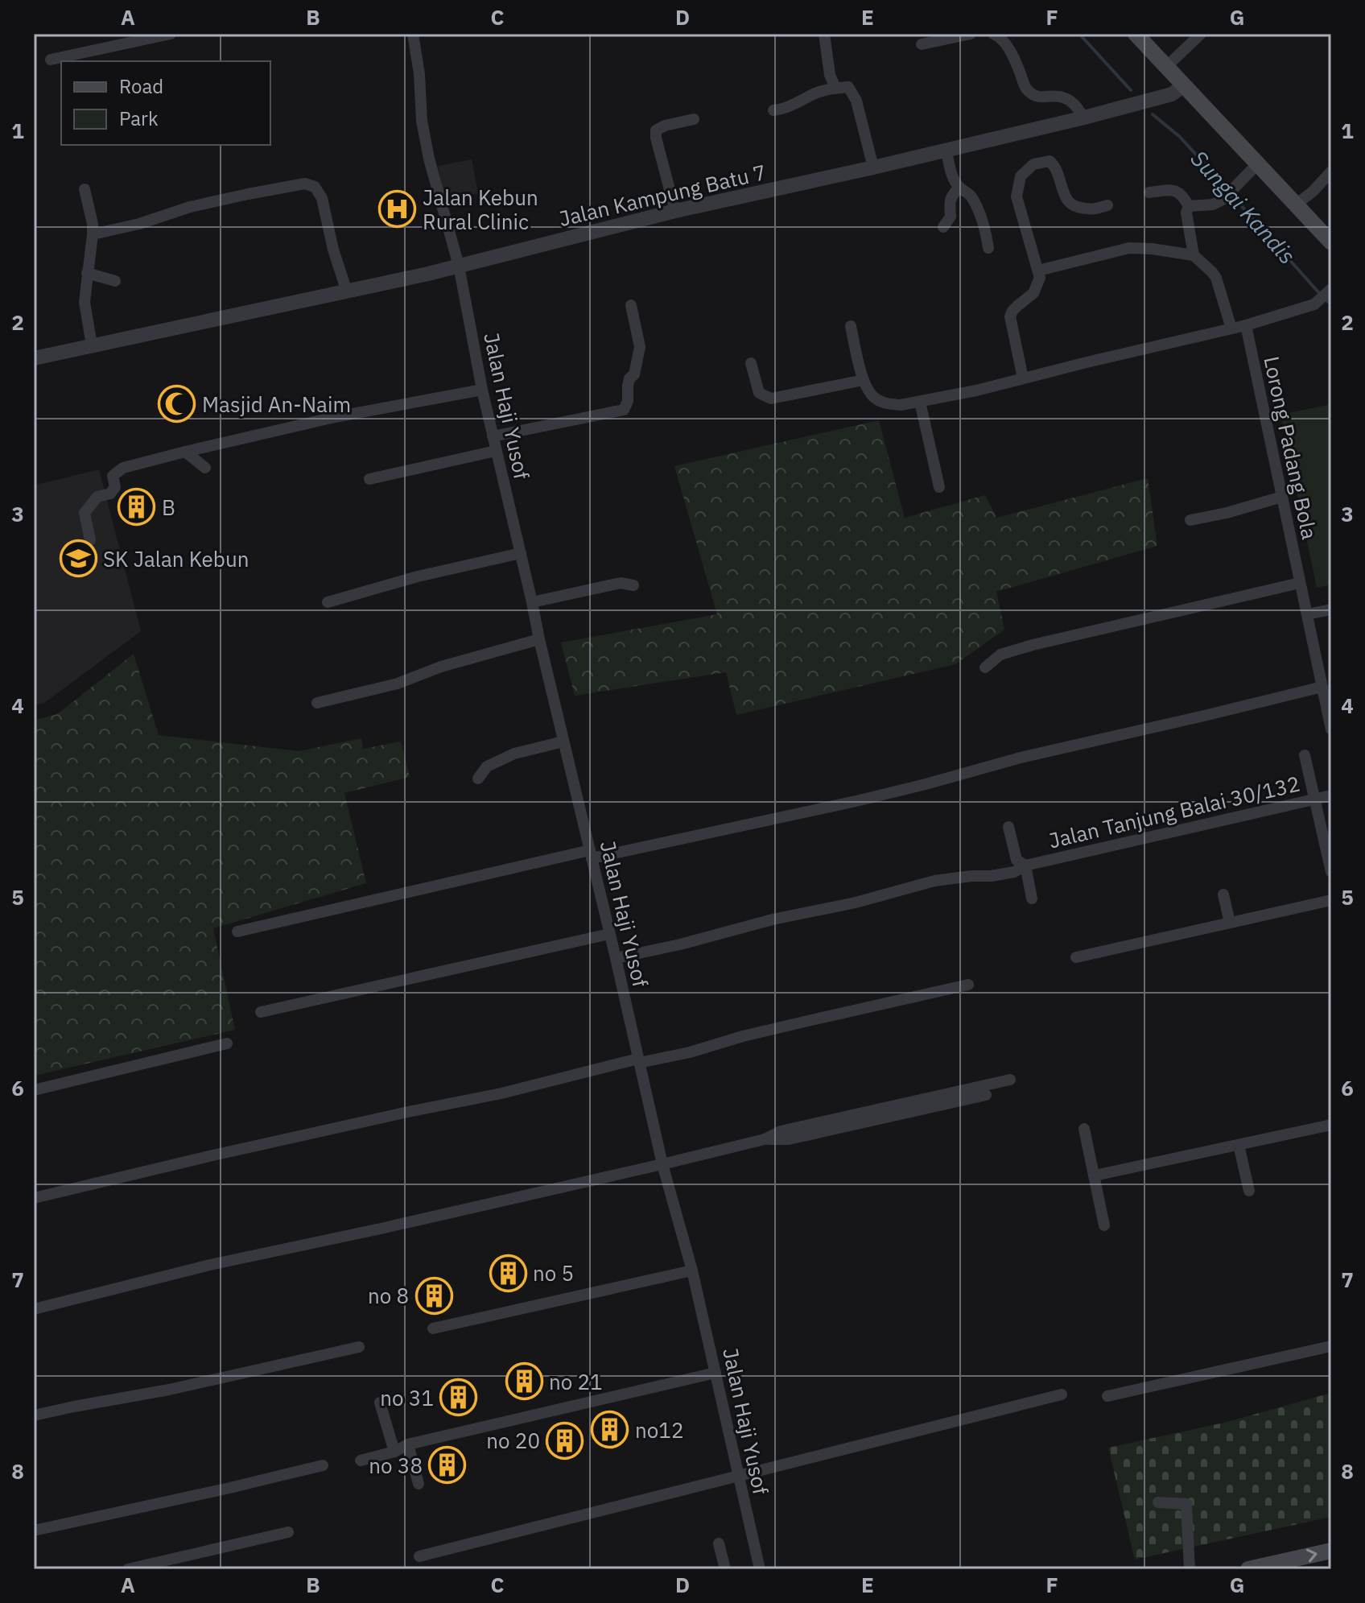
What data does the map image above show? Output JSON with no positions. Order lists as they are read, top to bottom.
{
  "streets": {
    "street": [
      "Jalan Kampung Batu 7",
      "Jalan Haji Yusof",
      "Lorong Padang Bola",
      "Jalan Tanjung Balai 30/132"
    ]
  },
  "crossings": [
    ["Jalan Kampung Batu 7", "Jalan Haji Yusof"],
    ["Jalan Haji Yusof", "Jalan Tanjung Balai 30/132"]
  ],
  "water": ["Sungai Kandis"],
  "places": {
    "hospital": ["Jalan Kebun Rural Clinic"],
    "mosque": ["Masjid An-Naim"],
    "building": [
      "B",
      "no 5",
      "no 8",
      "no 21",
      "no 31",
      "no12",
      "no 20",
      "no 38"
    ],
    "school or university": ["SK Jalan Kebun"]
  },
  "legend": ["Road", "Park"],
  "grid": {
    "columns": [
      "A",
      "B",
      "C",
      "D",
      "E",
      "F",
      "G"
    ],
    "rows": [
      "1",
      "2",
      "3",
      "4",
      "5",
      "6",
      "7",
      "8"
    ]
  }
}
